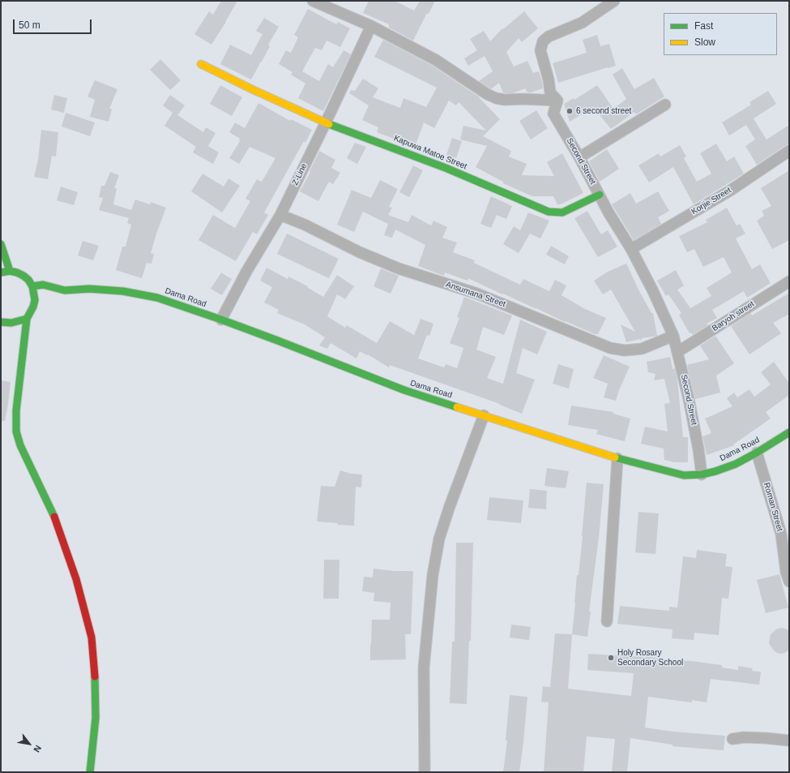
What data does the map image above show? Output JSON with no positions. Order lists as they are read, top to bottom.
{
  "streets": {
    "main road": ["Kapuwa Matoe Street", "Dama Road"],
    "street": [
      "Second Street",
      "Z-Line",
      "Korjie Street",
      "Ansumana Street",
      "Baryoh street",
      "Roman Street"
    ]
  },
  "crossings": [
    ["Kapuwa Matoe Street", "Second Street"],
    ["Kapuwa Matoe Street", "Z-Line"],
    ["Second Street", "Korjie Street"],
    ["Second Street", "Ansumana Street"],
    ["Second Street", "Dama Road"],
    ["Second Street", "Baryoh street"],
    ["Z-Line", "Ansumana Street"],
    ["Z-Line", "Dama Road"],
    ["Dama Road", "Roman Street"]
  ],
  "places": ["6 second street", "Holy Rosary Secondary School"],
  "legend": ["Fast", "Slow"],
  "scale_bar": "50 m",
  "north": "bottom right"
}
